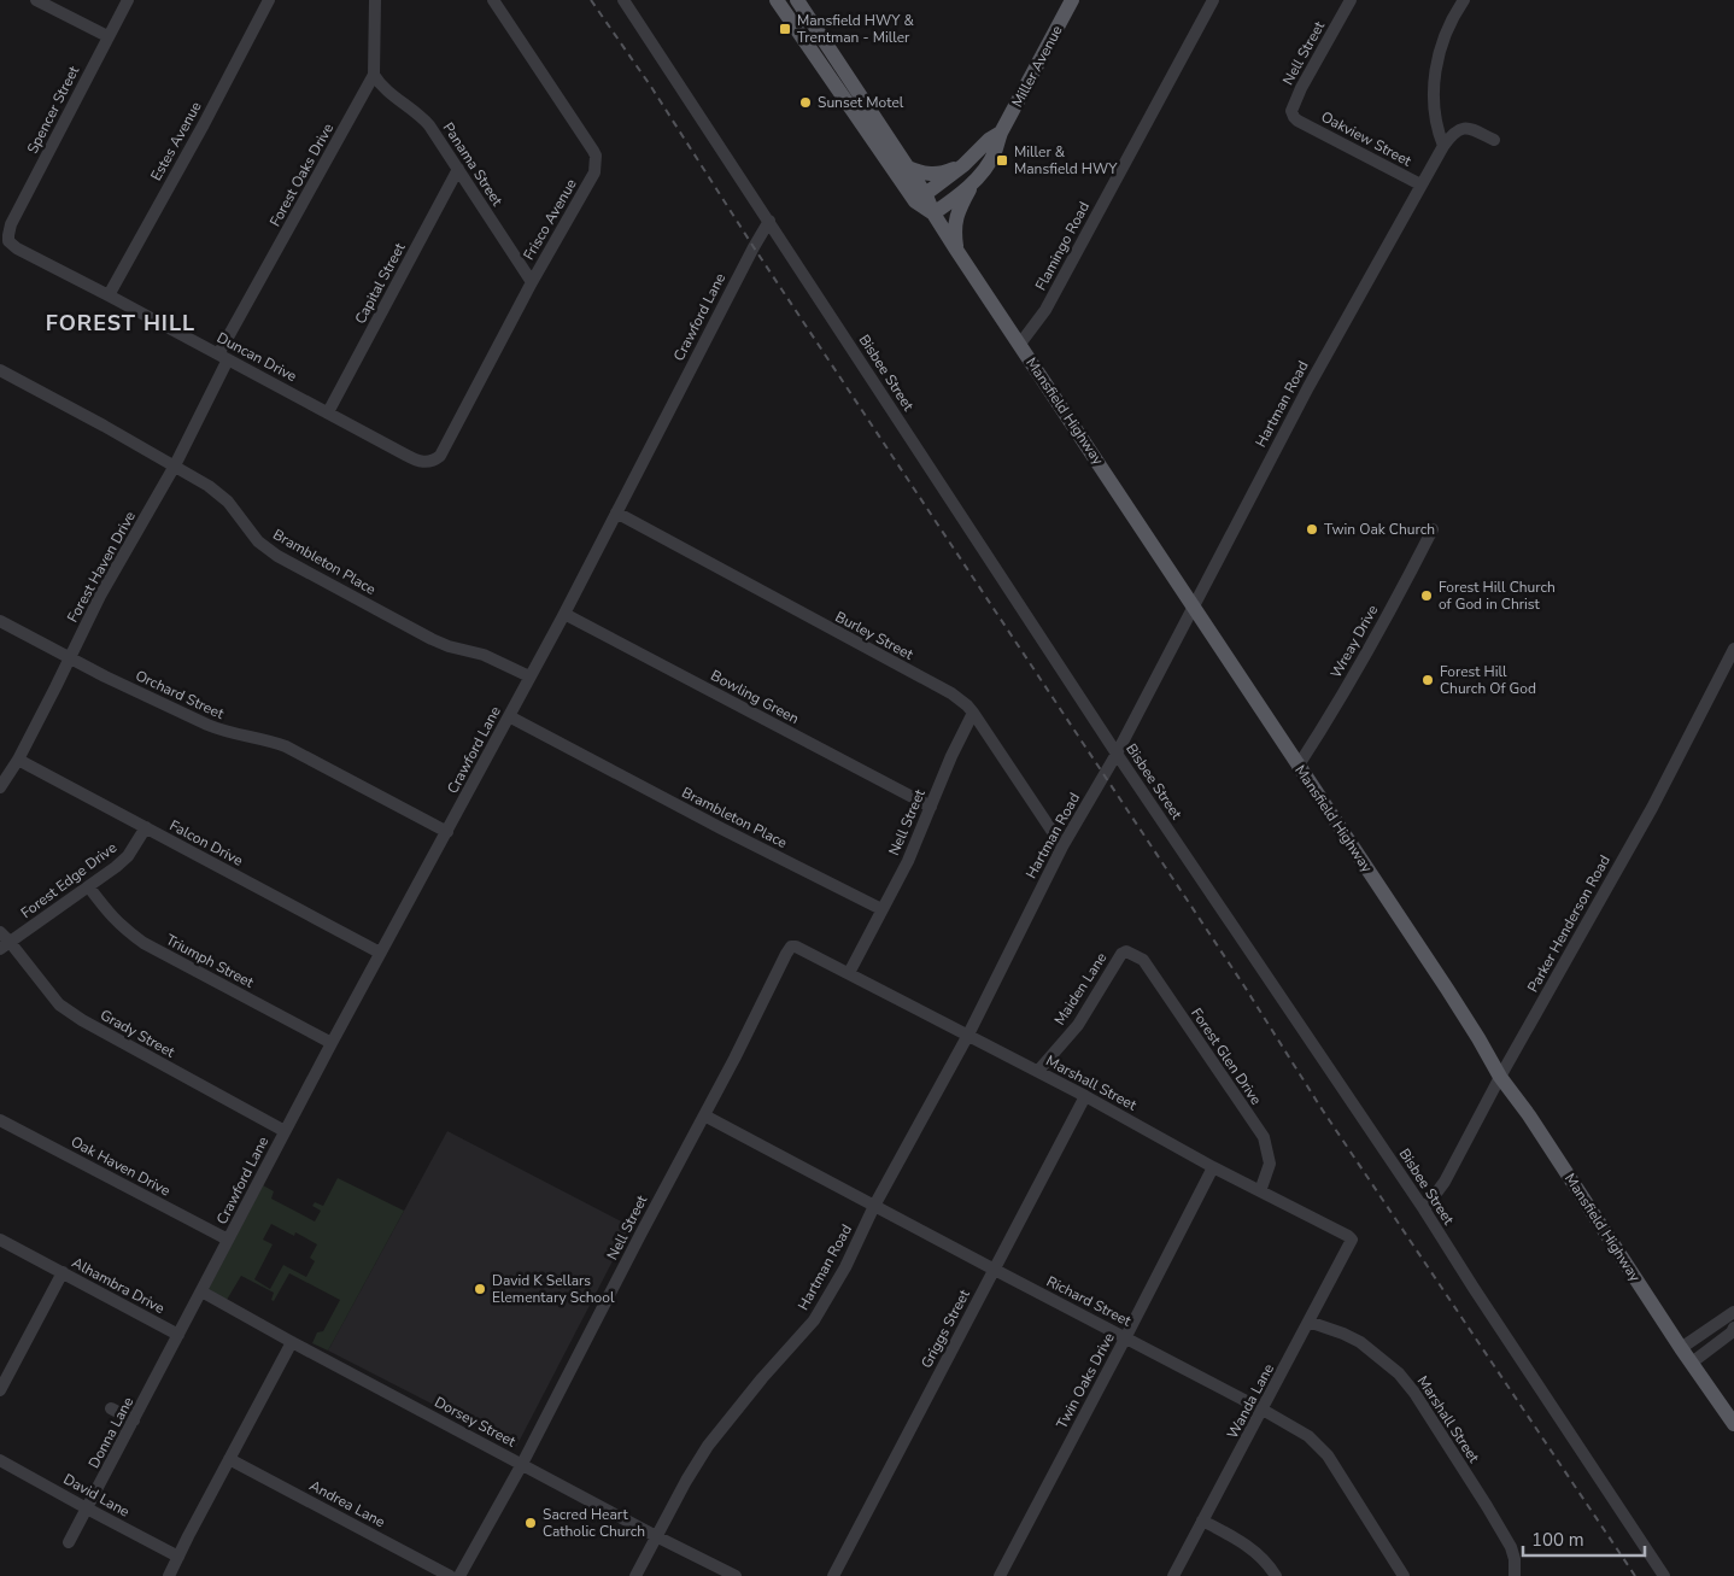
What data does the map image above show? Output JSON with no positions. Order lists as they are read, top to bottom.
{
  "streets": {
    "main road": ["Miller Avenue", "Mansfield Highway"],
    "street": [
      "Nell Street",
      "Spencer Street",
      "Oakview Street",
      "Estes Avenue",
      "Panama Street",
      "Forest Oaks Drive",
      "Frisco Avenue",
      "Flamingo Road",
      "Capital Street",
      "Crawford Lane",
      "Duncan Drive",
      "Bisbee Street",
      "Hartman Road",
      "Brambleton Place",
      "Forest Haven Drive",
      "Burley Street",
      "Wreay Drive",
      "Orchard Street",
      "Bowling Green",
      "Falcon Drive",
      "Forest Edge Drive",
      "Parker Henderson Road",
      "Triumph Street",
      "Maiden Lane",
      "Grady Street",
      "Forest Glen Drive",
      "Marshall Street",
      "Oak Haven Drive",
      "Alhambra Drive",
      "Richard Street",
      "Griggs Street",
      "Twin Oaks Drive",
      "Wanda Lane",
      "Dorsey Street",
      "Donna Lane",
      "David Lane",
      "Andrea Lane"
    ]
  },
  "crossings": [
    ["Nell Street", "Oakview Street"],
    ["Nell Street", "Brambleton Place"],
    ["Nell Street", "Burley Street"],
    ["Nell Street", "Bowling Green"],
    ["Nell Street", "Marshall Street"],
    ["Nell Street", "Richard Street"],
    ["Nell Street", "Dorsey Street"],
    ["Miller Avenue", "Mansfield Highway"],
    ["Spencer Street", "Duncan Drive"],
    ["Oakview Street", "Hartman Road"],
    ["Estes Avenue", "Duncan Drive"],
    ["Panama Street", "Forest Oaks Drive"],
    ["Panama Street", "Frisco Avenue"],
    ["Panama Street", "Capital Street"],
    ["Forest Oaks Drive", "Duncan Drive"],
    ["Forest Oaks Drive", "Forest Haven Drive"],
    ["Frisco Avenue", "Duncan Drive"],
    ["Flamingo Road", "Mansfield Highway"],
    ["Capital Street", "Duncan Drive"],
    ["Crawford Lane", "Bisbee Street"],
    ["Crawford Lane", "Brambleton Place"],
    ["Crawford Lane", "Burley Street"],
    ["Crawford Lane", "Orchard Street"],
    ["Crawford Lane", "Bowling Green"],
    ["Crawford Lane", "Falcon Drive"],
    ["Crawford Lane", "Triumph Street"],
    ["Crawford Lane", "Grady Street"],
    ["Crawford Lane", "Oak Haven Drive"],
    ["Crawford Lane", "Dorsey Street"],
    ["Duncan Drive", "Forest Haven Drive"],
    ["Bisbee Street", "Hartman Road"],
    ["Bisbee Street", "Parker Henderson Road"],
    ["Hartman Road", "Mansfield Highway"],
    ["Hartman Road", "Burley Street"],
    ["Hartman Road", "Marshall Street"],
    ["Hartman Road", "Richard Street"],
    ["Hartman Road", "Dorsey Street"],
    ["Mansfield Highway", "Wreay Drive"],
    ["Mansfield Highway", "Parker Henderson Road"],
    ["Brambleton Place", "Forest Haven Drive"],
    ["Forest Haven Drive", "Orchard Street"],
    ["Forest Haven Drive", "Falcon Drive"],
    ["Falcon Drive", "Forest Edge Drive"],
    ["Forest Edge Drive", "Triumph Street"],
    ["Forest Edge Drive", "Grady Street"],
    ["Maiden Lane", "Forest Glen Drive"],
    ["Maiden Lane", "Marshall Street"],
    ["Forest Glen Drive", "Marshall Street"],
    ["Marshall Street", "Griggs Street"],
    ["Marshall Street", "Twin Oaks Drive"],
    ["Marshall Street", "Wanda Lane"],
    ["Alhambra Drive", "Donna Lane"],
    ["Richard Street", "Griggs Street"],
    ["Richard Street", "Twin Oaks Drive"],
    ["Richard Street", "Wanda Lane"],
    ["Donna Lane", "David Lane"]
  ],
  "districts": ["FOREST HILL"],
  "places": {
    "transit": ["Mansfield HWY & Trentman - Miller", "Miller & Mansfield HWY"],
    "other": [
      "Sunset Motel",
      "Twin Oak Church",
      "Forest Hill Church of God in Christ",
      "Forest Hill Church Of God",
      "David K Sellars Elementary School",
      "Sacred Heart Catholic Church"
    ]
  },
  "scale_bar": "100 m"
}
